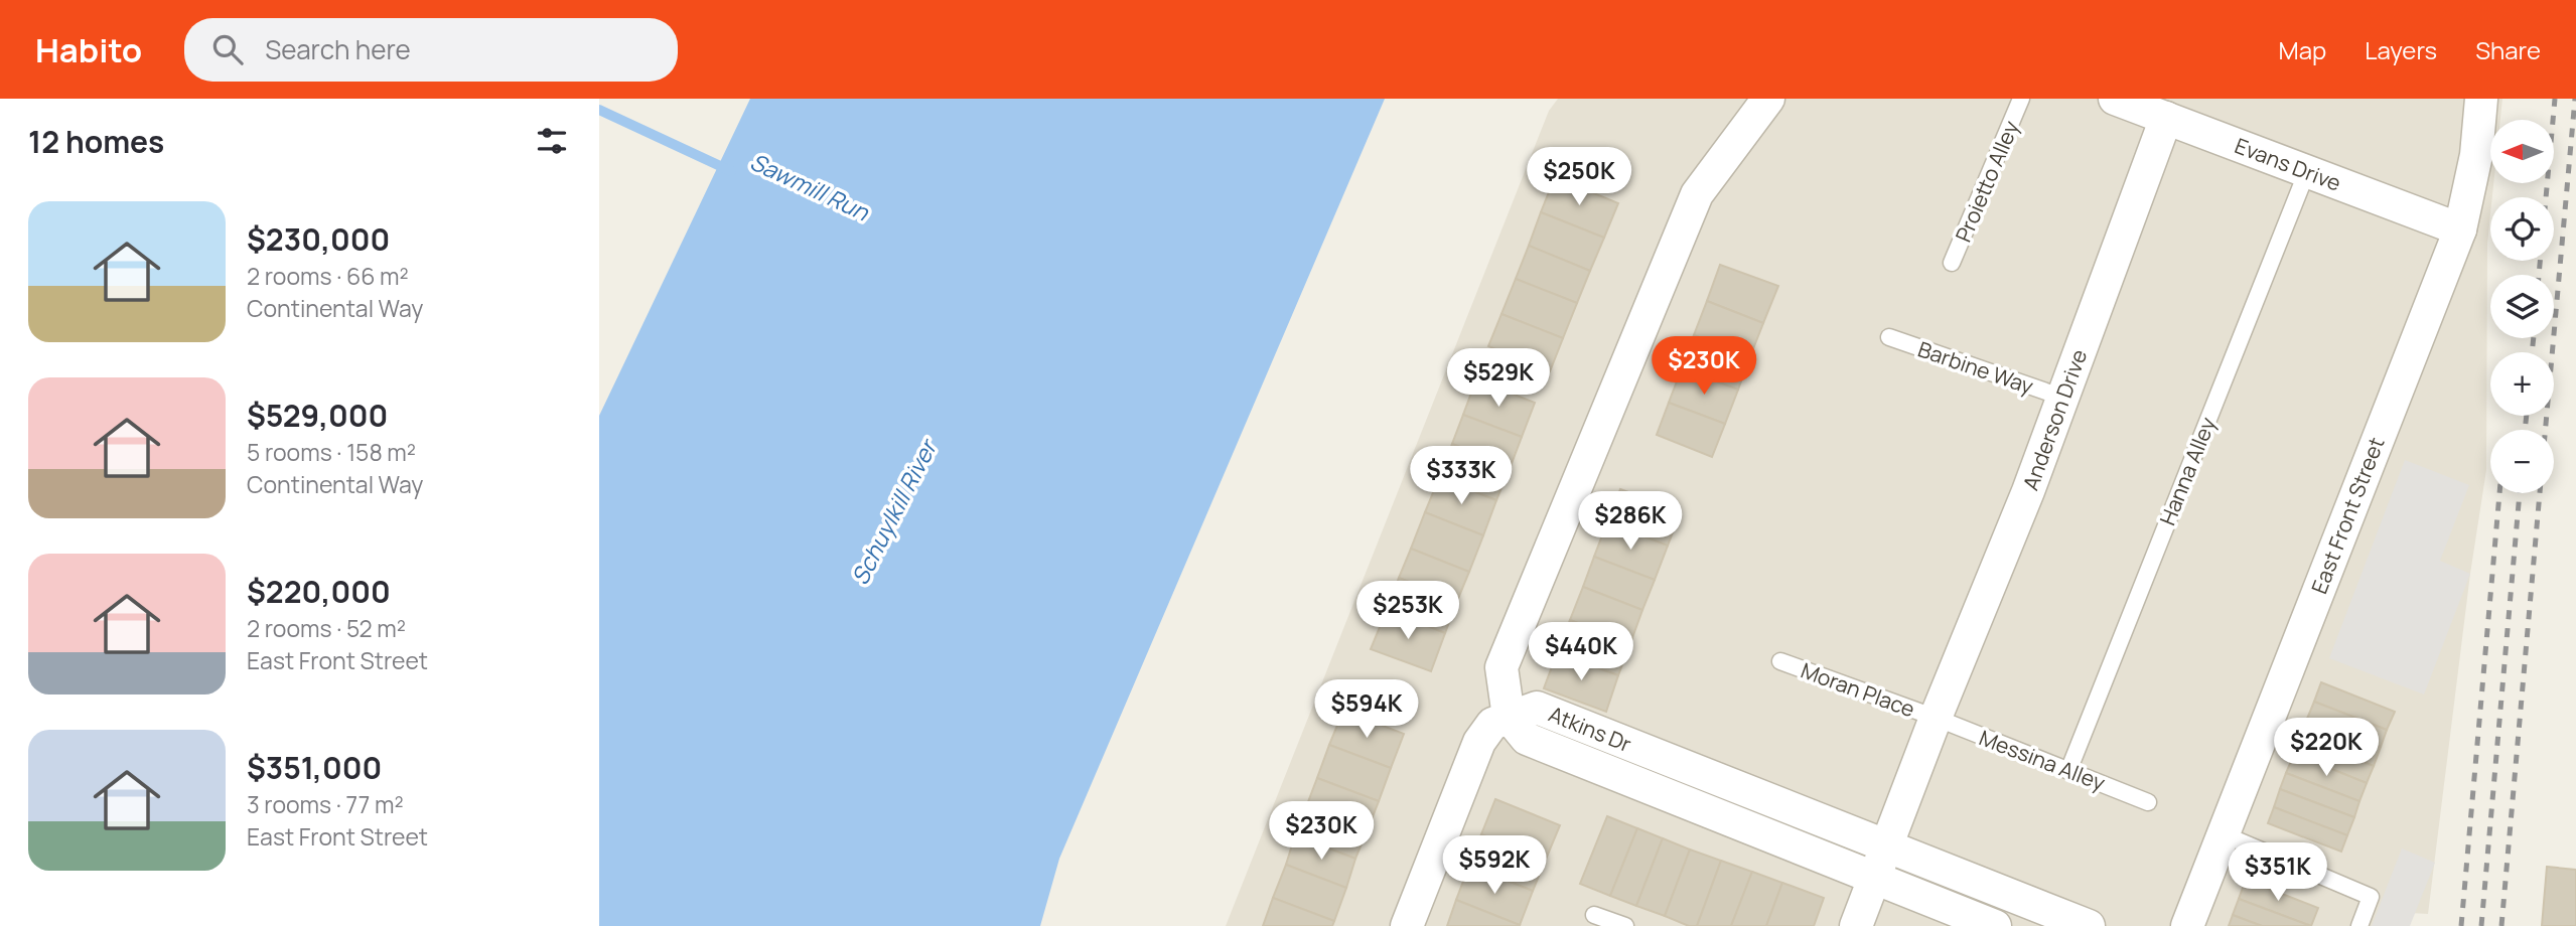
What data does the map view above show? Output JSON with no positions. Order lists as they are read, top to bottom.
{
  "streets": {
    "street": [
      "Evans Drive",
      "Anderson Drive",
      "East Front Street",
      "Atkins Dr"
    ],
    "lane": [
      "Proietto Alley",
      "Barbine Way",
      "Hanna Alley",
      "Moran Place",
      "Messina Alley"
    ]
  },
  "crossings": [
    ["Evans Drive", "Anderson Drive"],
    ["Evans Drive", "Hanna Alley"],
    ["Evans Drive", "East Front Street"],
    ["Barbine Way", "Anderson Drive"],
    ["Anderson Drive", "Moran Place"],
    ["Anderson Drive", "Atkins Dr"],
    ["Anderson Drive", "Messina Alley"],
    ["Hanna Alley", "Messina Alley"],
    ["Moran Place", "Messina Alley"]
  ],
  "water": ["Sawmill Run", "Schuylkill River"],
  "north": "left",
  "page": {
    "header": "Habito",
    "search": "Search here",
    "nav": ["Map", "Layers", "Share"],
    "heading": "12 homes",
    "map_buttons": ["+", "−"],
    "price": [
      "$250K",
      "$230K",
      "$529K",
      "$333K",
      "$286K",
      "$253K",
      "$440K",
      "$594K",
      "$220K",
      "$230K",
      "$592K",
      "$351K"
    ],
    "list": [
      {
        "name": "$230,000",
        "note": "2 rooms · 66 m² · Continental Way"
      },
      {
        "name": "$529,000",
        "note": "5 rooms · 158 m² · Continental Way"
      },
      {
        "name": "$220,000",
        "note": "2 rooms · 52 m² · East Front Street"
      },
      {
        "name": "$351,000",
        "note": "3 rooms · 77 m² · East Front Street"
      }
    ]
  }
}
